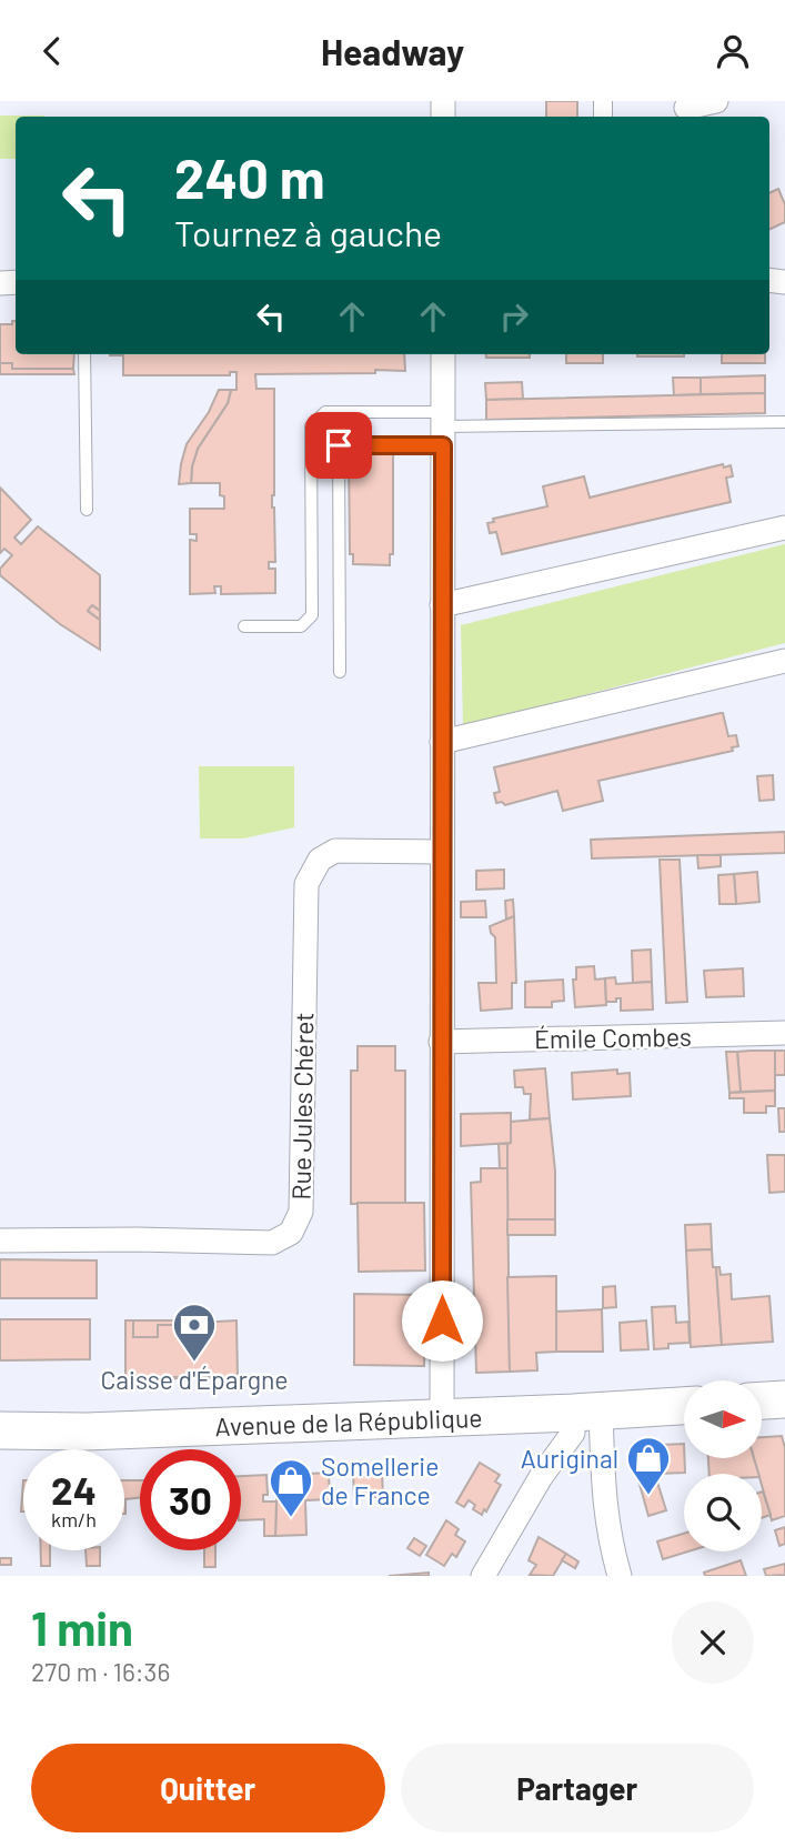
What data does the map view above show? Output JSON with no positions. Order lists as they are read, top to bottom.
{
  "streets": {
    "main road": ["Avenue de la République"],
    "street": ["Émile Combes", "Rue Jules Chéret"]
  },
  "places": {
    "bank": ["Caisse d'Épargne"],
    "shop": ["Auriginal", "Somellerie de France"]
  },
  "north": "right",
  "page": {
    "header": "Headway",
    "turn": ["240 m", "Tournez à gauche"],
    "speed": "24 km/h",
    "limit": "30",
    "heading": ["1 min", "270 m · 16:36"],
    "buttons": ["Quitter", "Partager"]
  }
}
